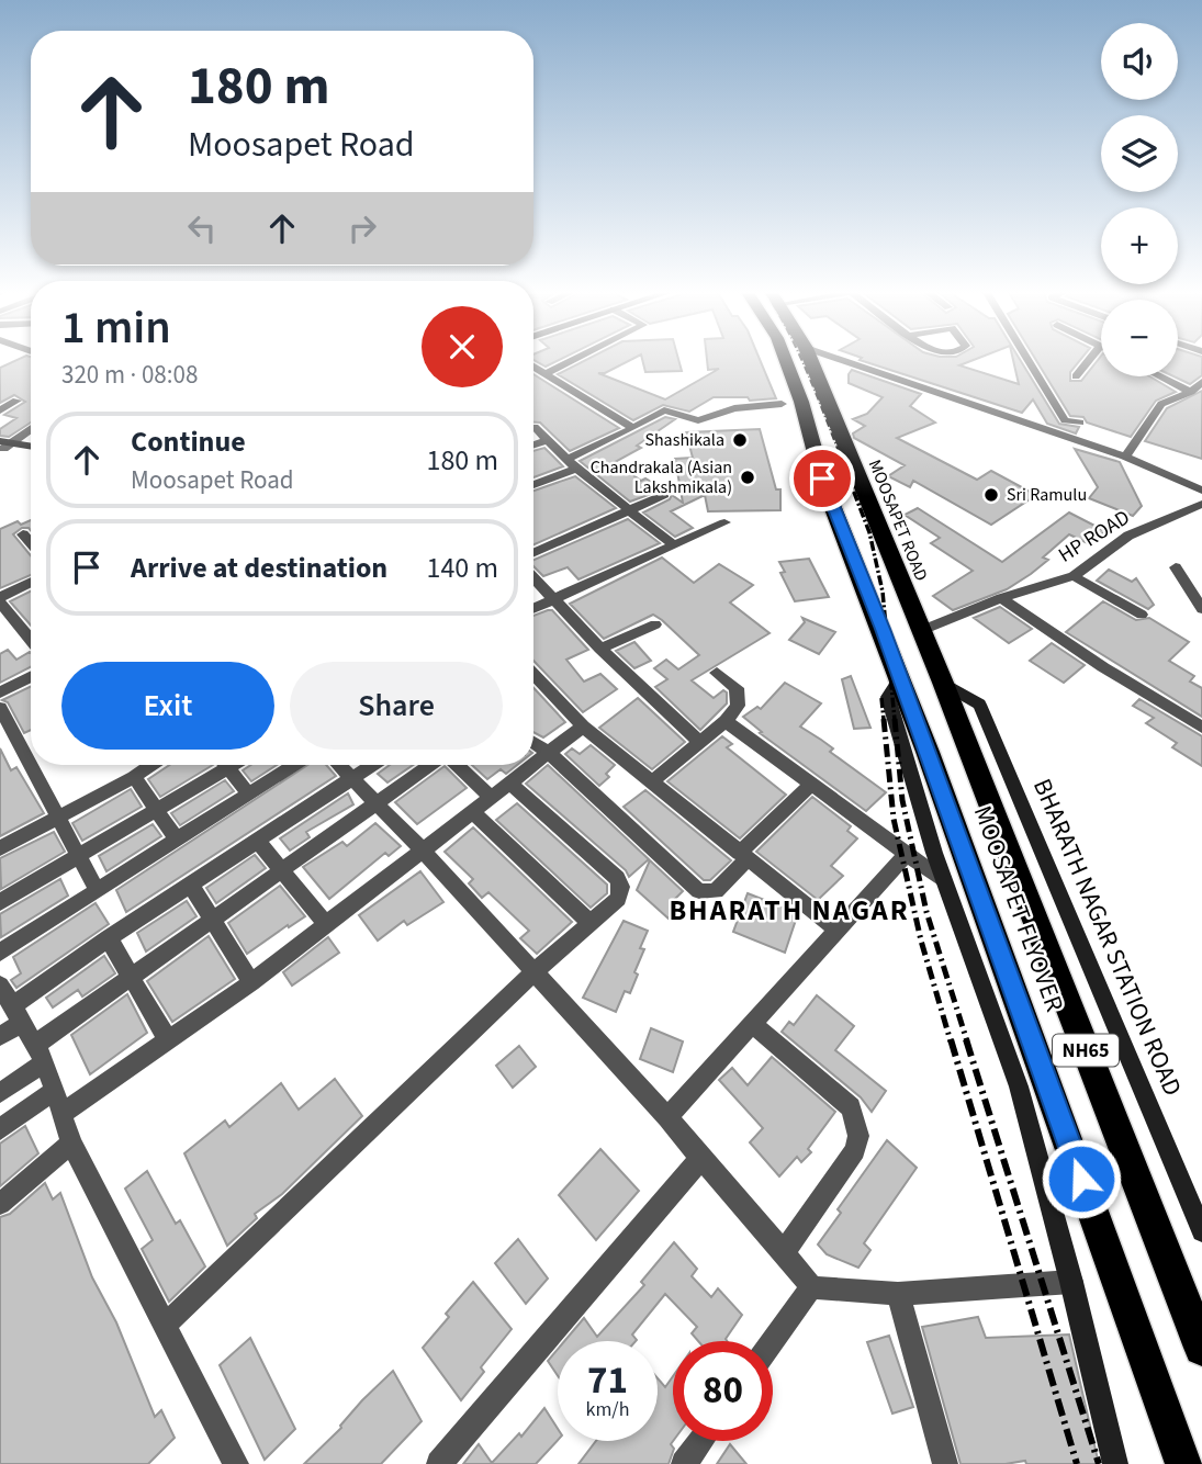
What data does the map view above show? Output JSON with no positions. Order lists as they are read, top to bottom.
{
  "streets": {
    "highway": ["MOOSAPET ROAD", "MOOSAPET FLYOVER", "NH65"],
    "street": ["HP ROAD", "BHARATH NAGAR STATION ROAD"]
  },
  "crossings": [
    ["MOOSAPET ROAD", "HP ROAD"],
    ["MOOSAPET ROAD", "MOOSAPET FLYOVER"],
    ["MOOSAPET ROAD", "BHARATH NAGAR STATION ROAD"],
    ["MOOSAPET FLYOVER", "BHARATH NAGAR STATION ROAD"],
    ["MOOSAPET FLYOVER", "NH65"]
  ],
  "districts": ["BHARATH NAGAR"],
  "places": ["Shashikala", "Chandrakala (Asian Lakshmikala)", "Sri Ramulu"],
  "page": {
    "map_buttons": ["+", "−"],
    "turn": ["180 m", "Moosapet Road"],
    "heading": ["1 min", "320 m · 08:08"],
    "list": [
      {
        "name": "Continue",
        "note": "Moosapet Road",
        "value": "180 m"
      },
      {
        "name": "Arrive at destination",
        "value": "140 m"
      }
    ],
    "buttons": ["Exit", "Share"],
    "speed": "71 km/h",
    "limit": "80"
  }
}
